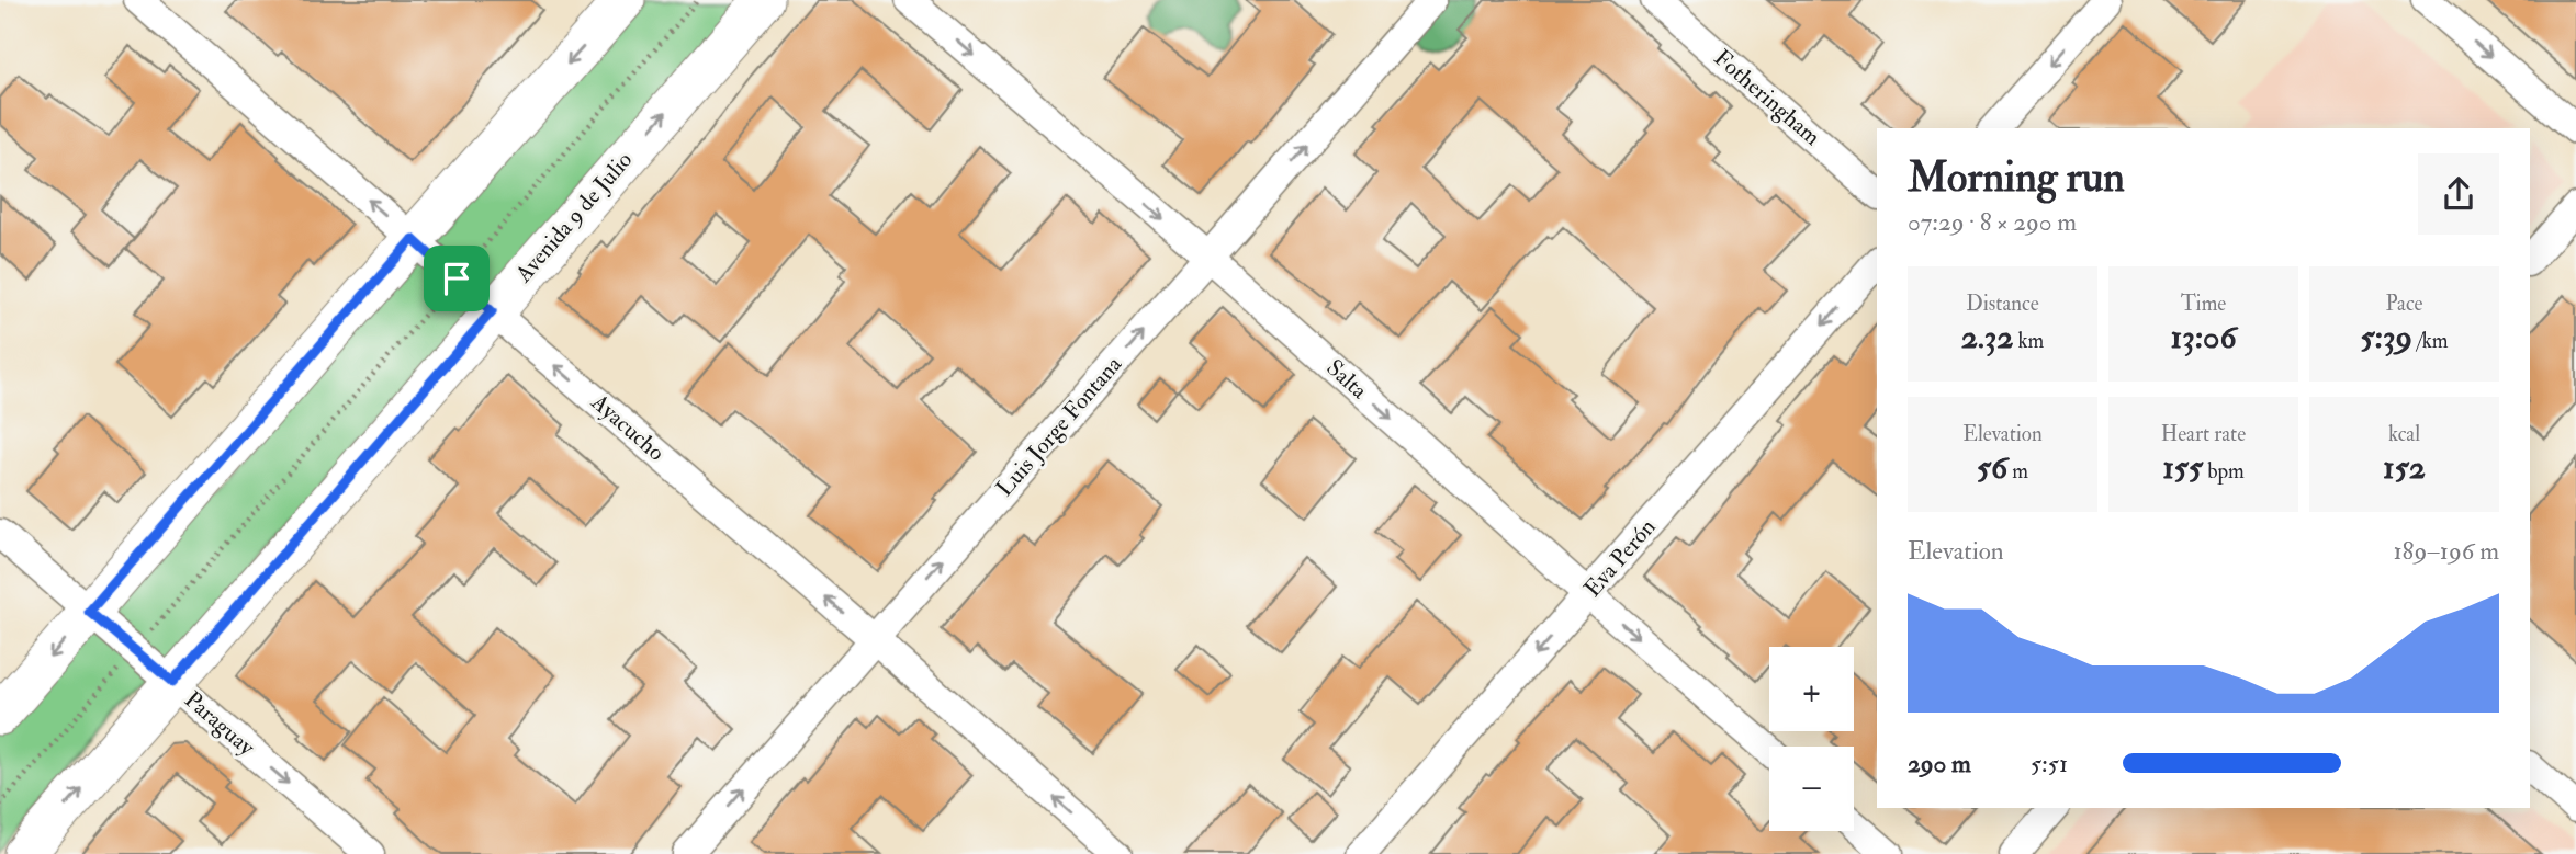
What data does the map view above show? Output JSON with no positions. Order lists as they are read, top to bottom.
{
  "streets": {
    "main road": ["Avenida 9 de Julio"],
    "street": [
      "Fotheringham",
      "Salta",
      "Luis Jorge Fontana",
      "Ayacucho",
      "Eva Perón",
      "Paraguay"
    ]
  },
  "crossings": [
    ["Avenida 9 de Julio", "Ayacucho"],
    ["Avenida 9 de Julio", "Paraguay"],
    ["Salta", "Luis Jorge Fontana"],
    ["Salta", "Eva Perón"],
    ["Luis Jorge Fontana", "Ayacucho"]
  ],
  "one_way": [
    "Salta",
    "Luis Jorge Fontana",
    "Ayacucho",
    "Eva Perón",
    "Paraguay"
  ],
  "page": {
    "heading": ["Morning run", "07:29 · 8 × 290 m"],
    "stats": [
      ["Distance", "2.32 km"],
      ["Time", "13:06"],
      ["Pace", "5:39 /km"],
      ["Elevation", "56 m"],
      ["Heart rate", "155 bpm"],
      ["kcal", "152"]
    ],
    "chart": ["Elevation", "189–196 m"],
    "map_buttons": ["+", "−"],
    "list": [
      {
        "name": "290 m",
        "note": "5:51"
      }
    ]
  }
}
